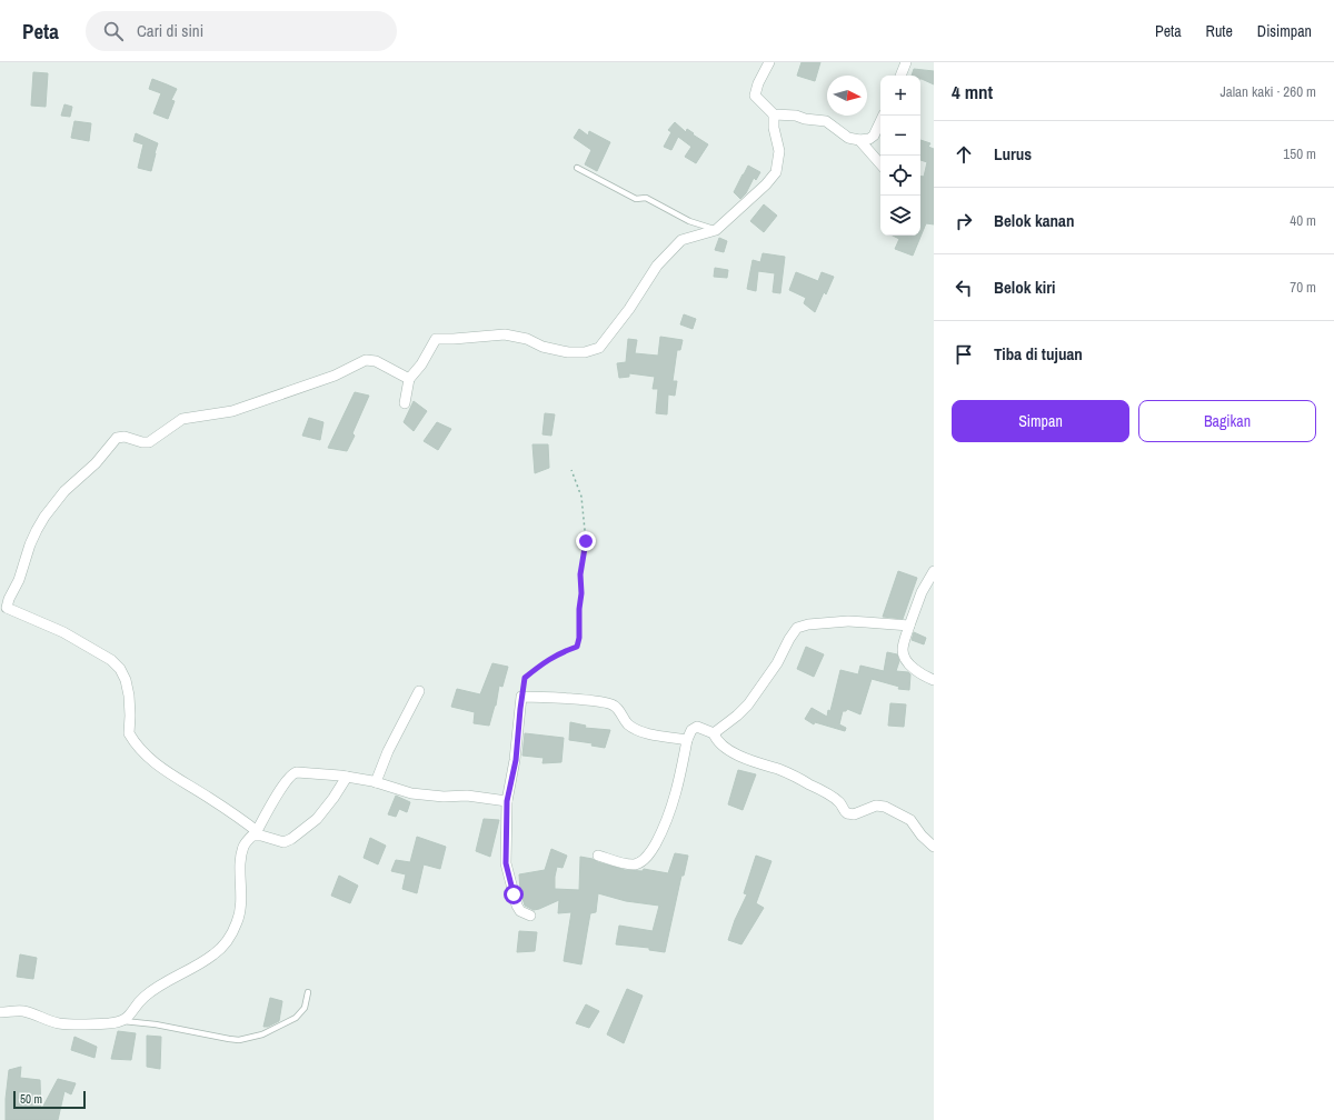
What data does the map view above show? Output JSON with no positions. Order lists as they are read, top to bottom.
{
  "scale_bar": "50 m",
  "north": "right",
  "page": {
    "header": "Peta",
    "search": "Cari di sini",
    "nav": ["Peta", "Rute", "Disimpan"],
    "heading": ["4 mnt", "Jalan kaki · 260 m"],
    "map_buttons": ["+", "−"],
    "list": [
      ["Lurus", "150 m"],
      ["Belok kanan", "40 m"],
      ["Belok kiri", "70 m"],
      "Tiba di tujuan"
    ],
    "buttons": ["Simpan", "Bagikan"],
    "scale": "50 m"
  }
}
